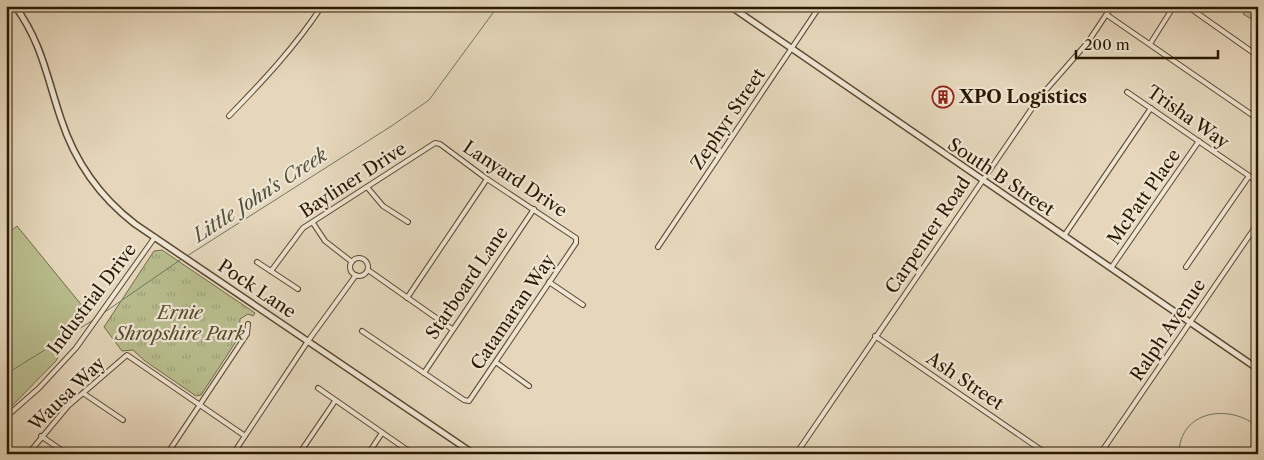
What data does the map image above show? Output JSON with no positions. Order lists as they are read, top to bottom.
{
  "streets": {
    "street": [
      "Trisha Way",
      "Zephyr Street",
      "South B Street",
      "Lanyard Drive",
      "Bayliner Drive",
      "McPatt Place",
      "Carpenter Road",
      "Starboard Lane",
      "Pock Lane",
      "Industrial Drive",
      "Catamaran Way",
      "Ralph Avenue",
      "Ash Street",
      "Wausa Way"
    ]
  },
  "crossings": [
    ["Trisha Way", "McPatt Place"],
    ["Zephyr Street", "South B Street"],
    ["South B Street", "McPatt Place"],
    ["South B Street", "Carpenter Road"],
    ["South B Street", "Ralph Avenue"],
    ["Lanyard Drive", "Bayliner Drive"],
    ["Lanyard Drive", "Starboard Lane"],
    ["Lanyard Drive", "Catamaran Way"],
    ["Carpenter Road", "Ash Street"],
    ["Starboard Lane", "Catamaran Way"],
    ["Pock Lane", "Industrial Drive"]
  ],
  "water": ["Little John's Creek"],
  "parks": ["Ernie Shropshire Park"],
  "places": {
    "building": ["XPO Logistics"]
  },
  "scale_bar": "200 m"
}
